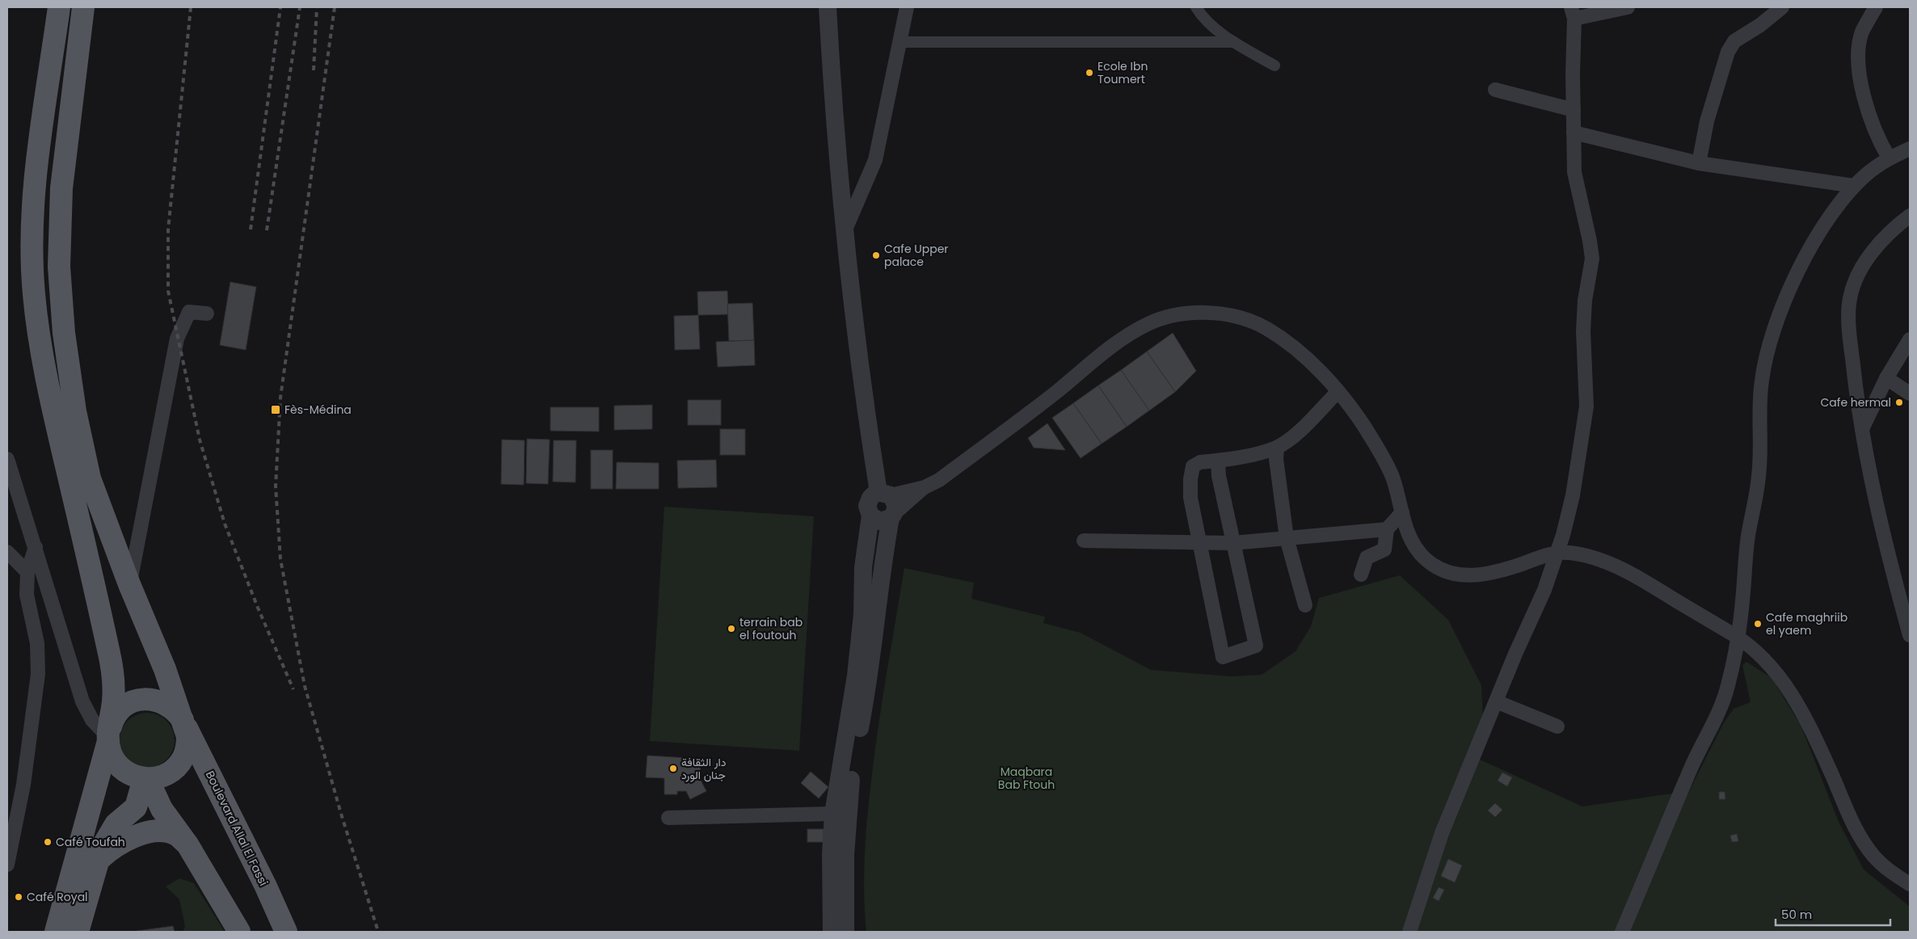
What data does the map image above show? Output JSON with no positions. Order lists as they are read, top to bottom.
{
  "streets": {
    "main road": ["Boulevard Allal El Fassi"]
  },
  "parks": ["Maqbara Bab Ftouh"],
  "places": {
    "other": [
      "Ecole Ibn Toumert",
      "Cafe Upper palace",
      "Cafe hermal",
      "Cafe maghriib el yaem",
      "terrain bab el foutouh",
      "دار الثقافة جنان الورد",
      "Café Toufah",
      "Café Royal"
    ],
    "transit": ["Fès-Médina"]
  },
  "scale_bar": "50 m"
}
